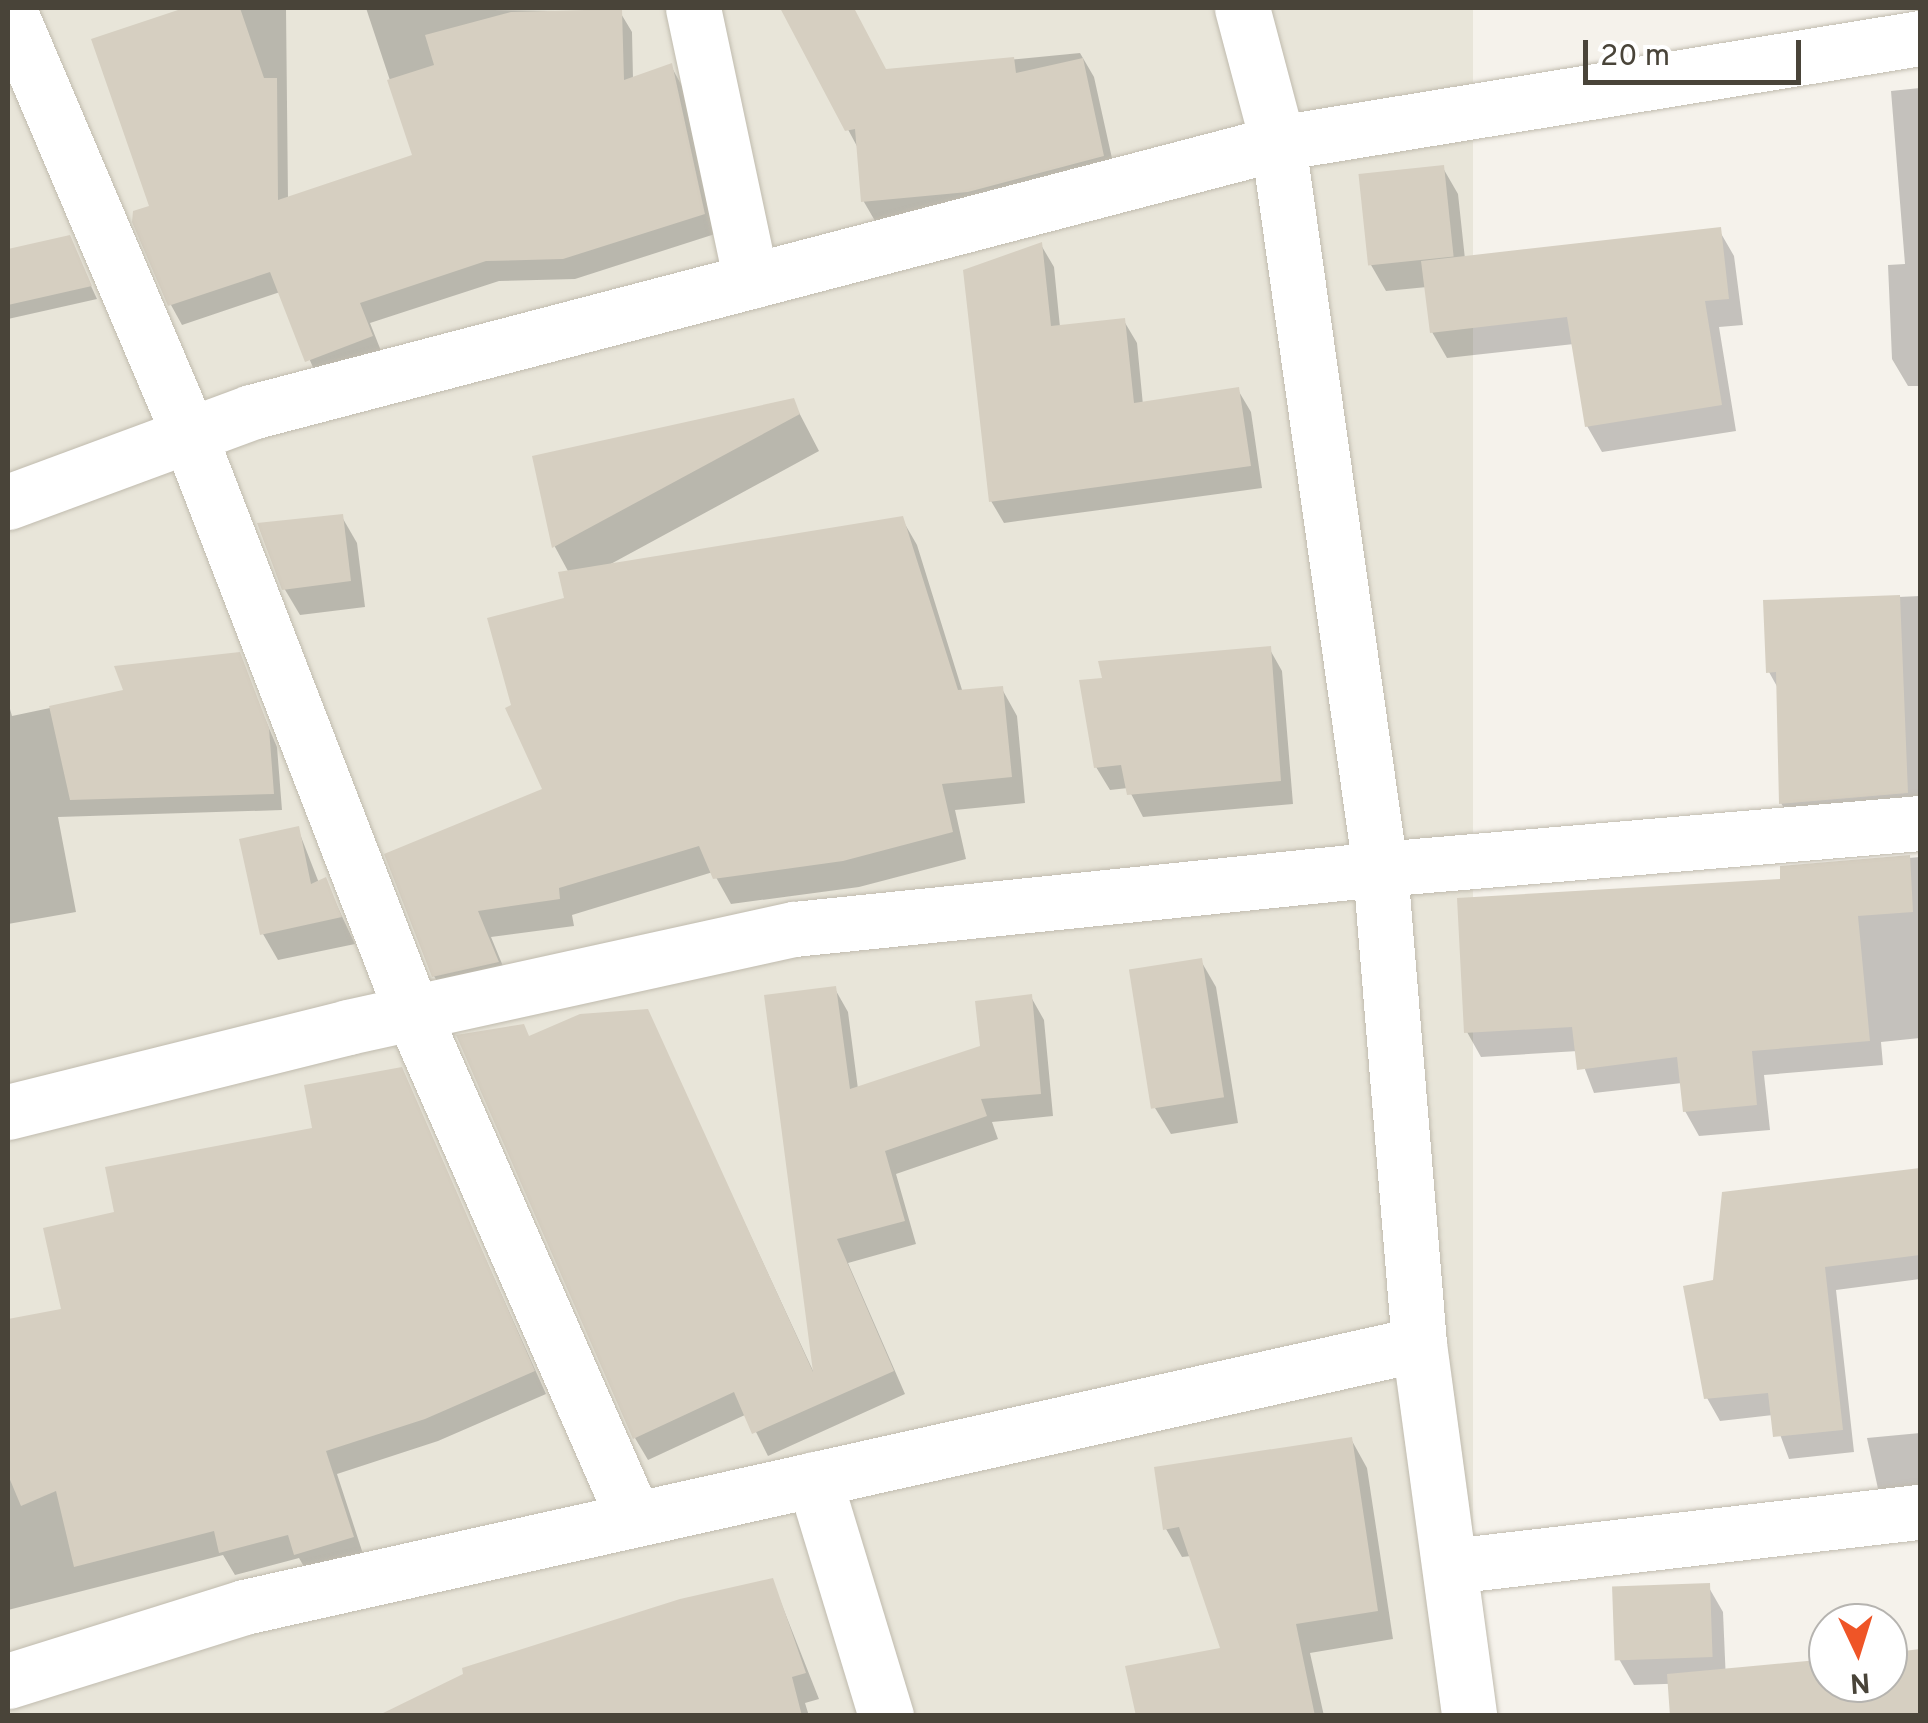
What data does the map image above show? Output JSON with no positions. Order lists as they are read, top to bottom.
{
  "scale_bar": "20 m",
  "north": "bottom"
}
